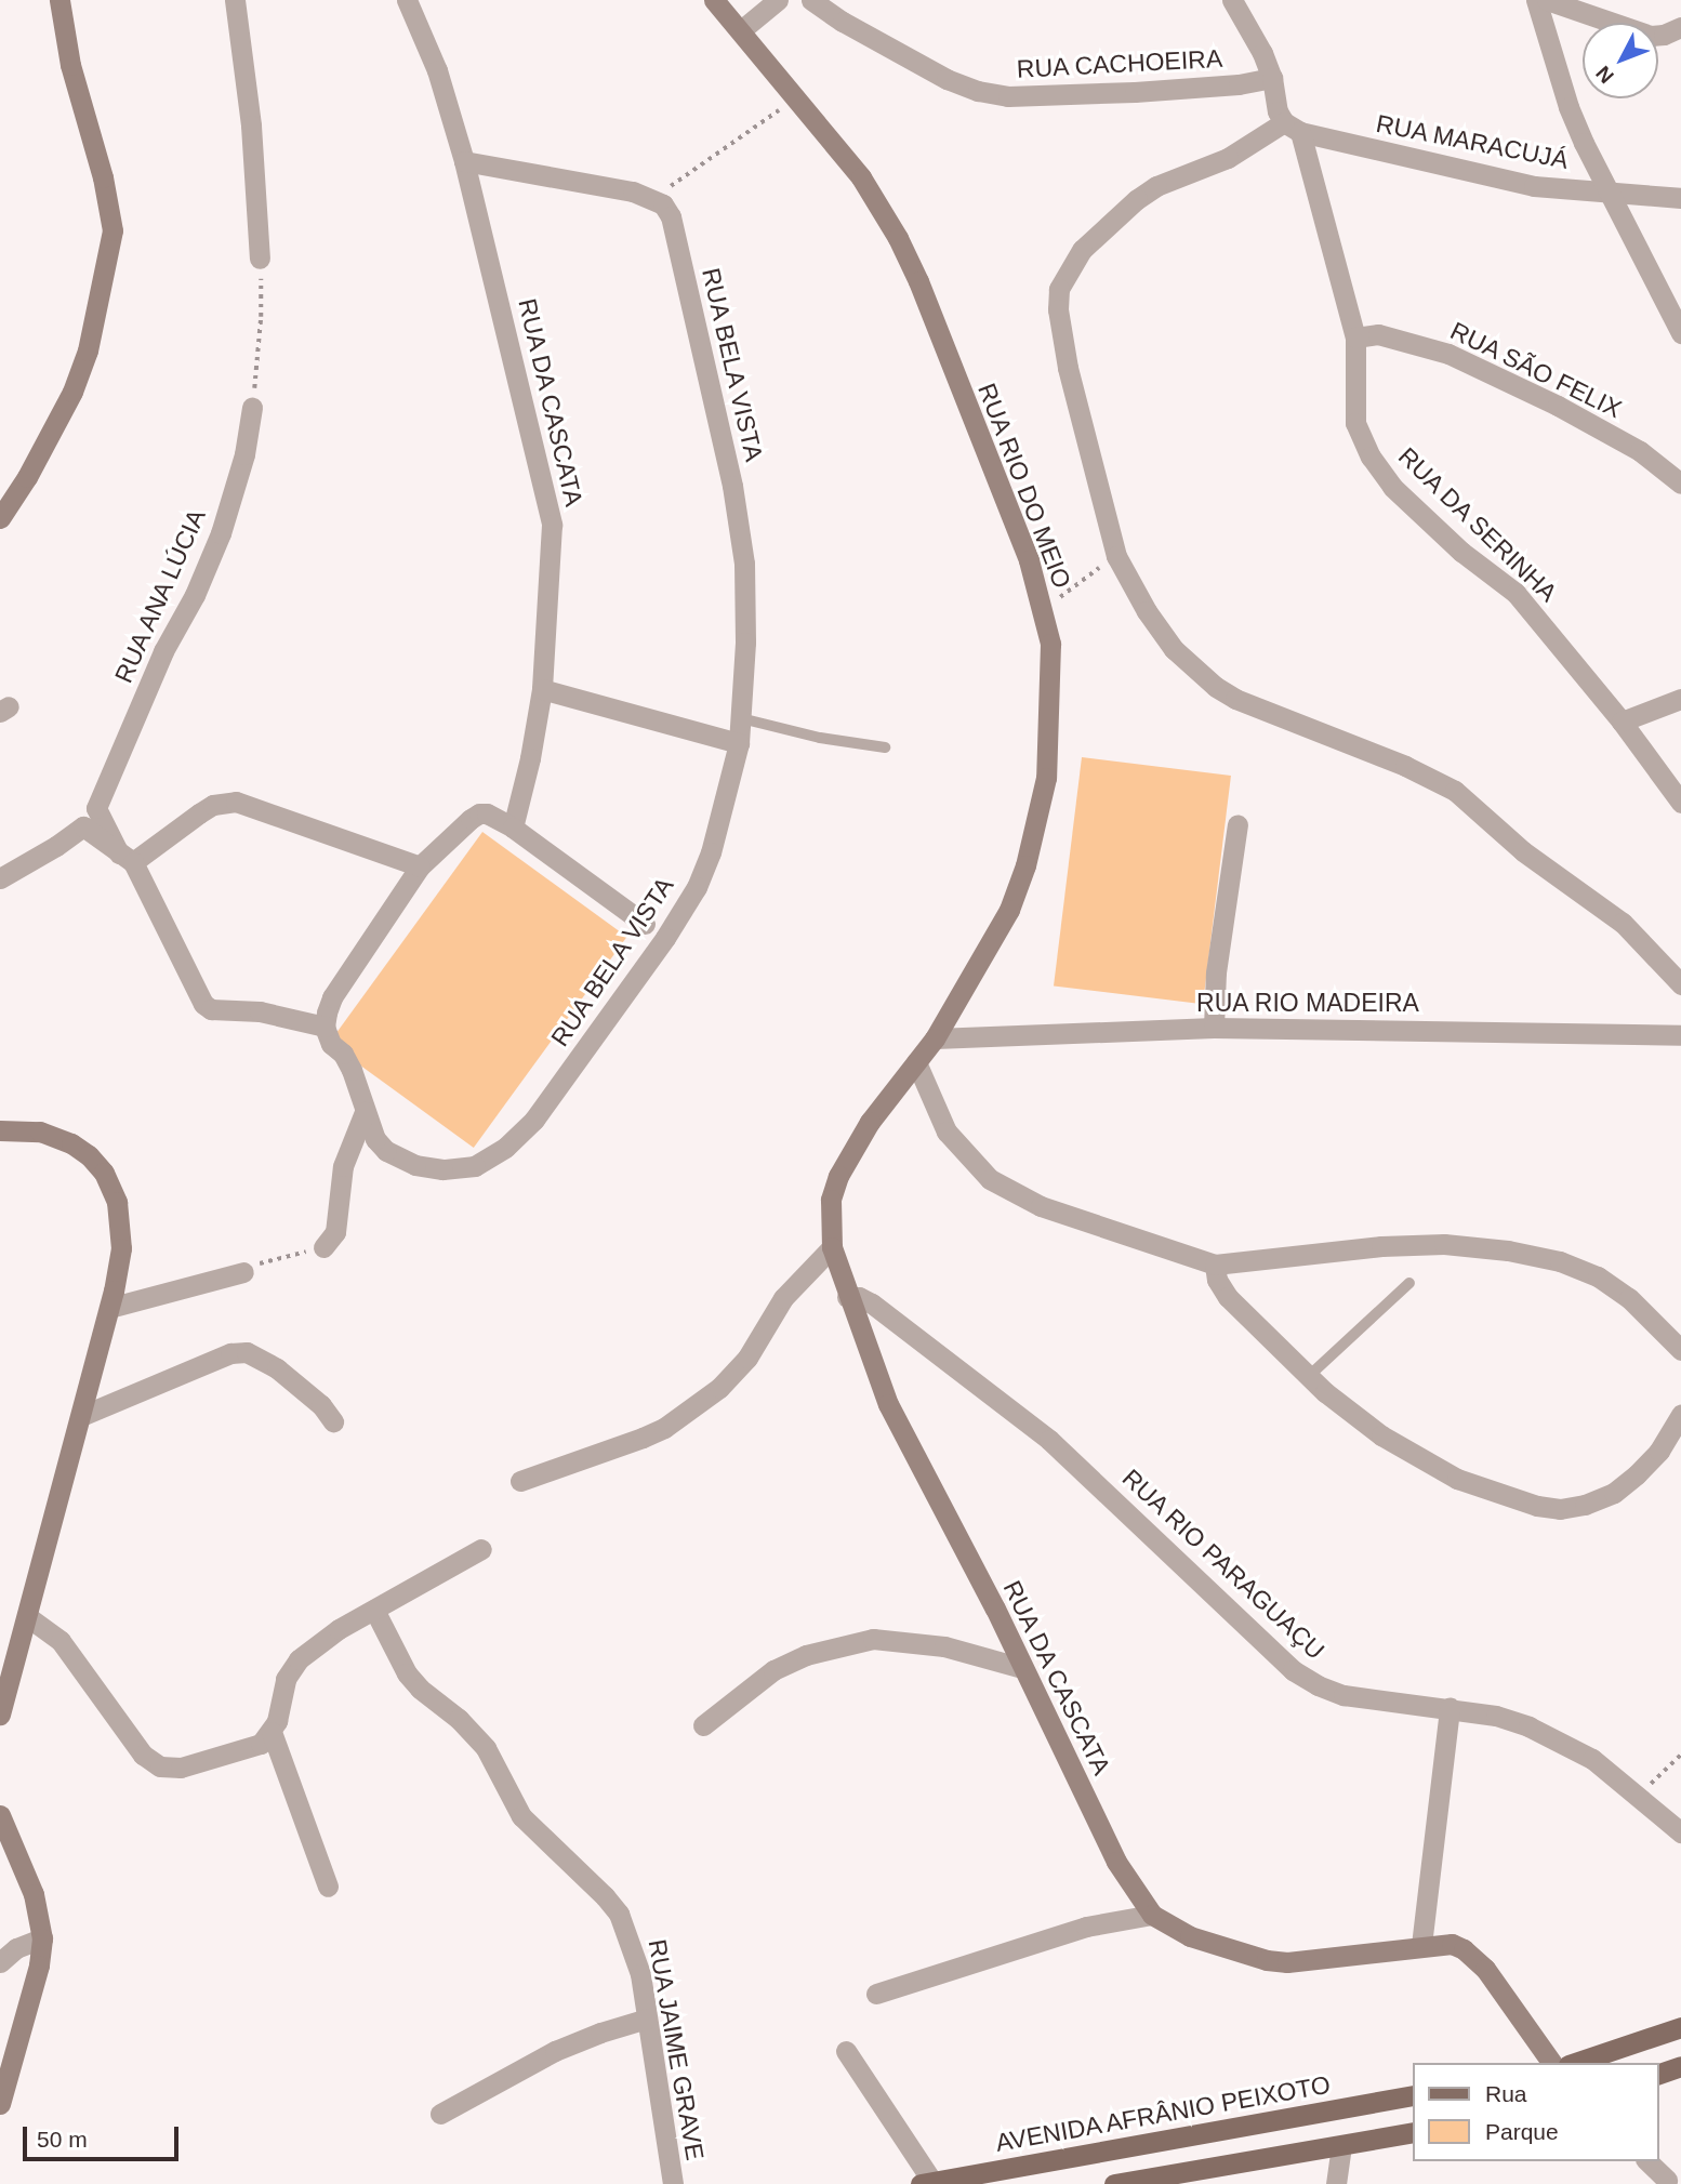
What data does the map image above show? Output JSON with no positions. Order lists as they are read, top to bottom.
{
  "streets": {
    "main road": ["RUA DA CASCATA", "RUA RIO DO MEIO", "AVENIDA AFRÂNIO PEIXOTO"],
    "street": [
      "RUA CACHOEIRA",
      "RUA MARACUJÁ",
      "RUA BELA VISTA",
      "RUA SÃO FELIX",
      "RUA DA SERINHA",
      "RUA ANA LÚCIA",
      "RUA RIO MADEIRA",
      "RUA RIO PARAGUAÇU",
      "RUA JAIME GRAVE"
    ]
  },
  "crossings": [
    ["RUA CACHOEIRA", "RUA DA SERINHA"],
    ["RUA MARACUJÁ", "RUA DA SERINHA"],
    ["RUA SÃO FELIX", "RUA DA SERINHA"],
    ["RUA DA CASCATA", "RUA RIO DO MEIO"],
    ["RUA DA CASCATA", "RUA RIO MADEIRA"],
    ["RUA DA CASCATA", "RUA RIO PARAGUAÇU"],
    ["RUA RIO DO MEIO", "RUA RIO MADEIRA"]
  ],
  "legend": ["Rua", "Parque"],
  "scale_bar": "50 m",
  "north": "bottom left"
}
